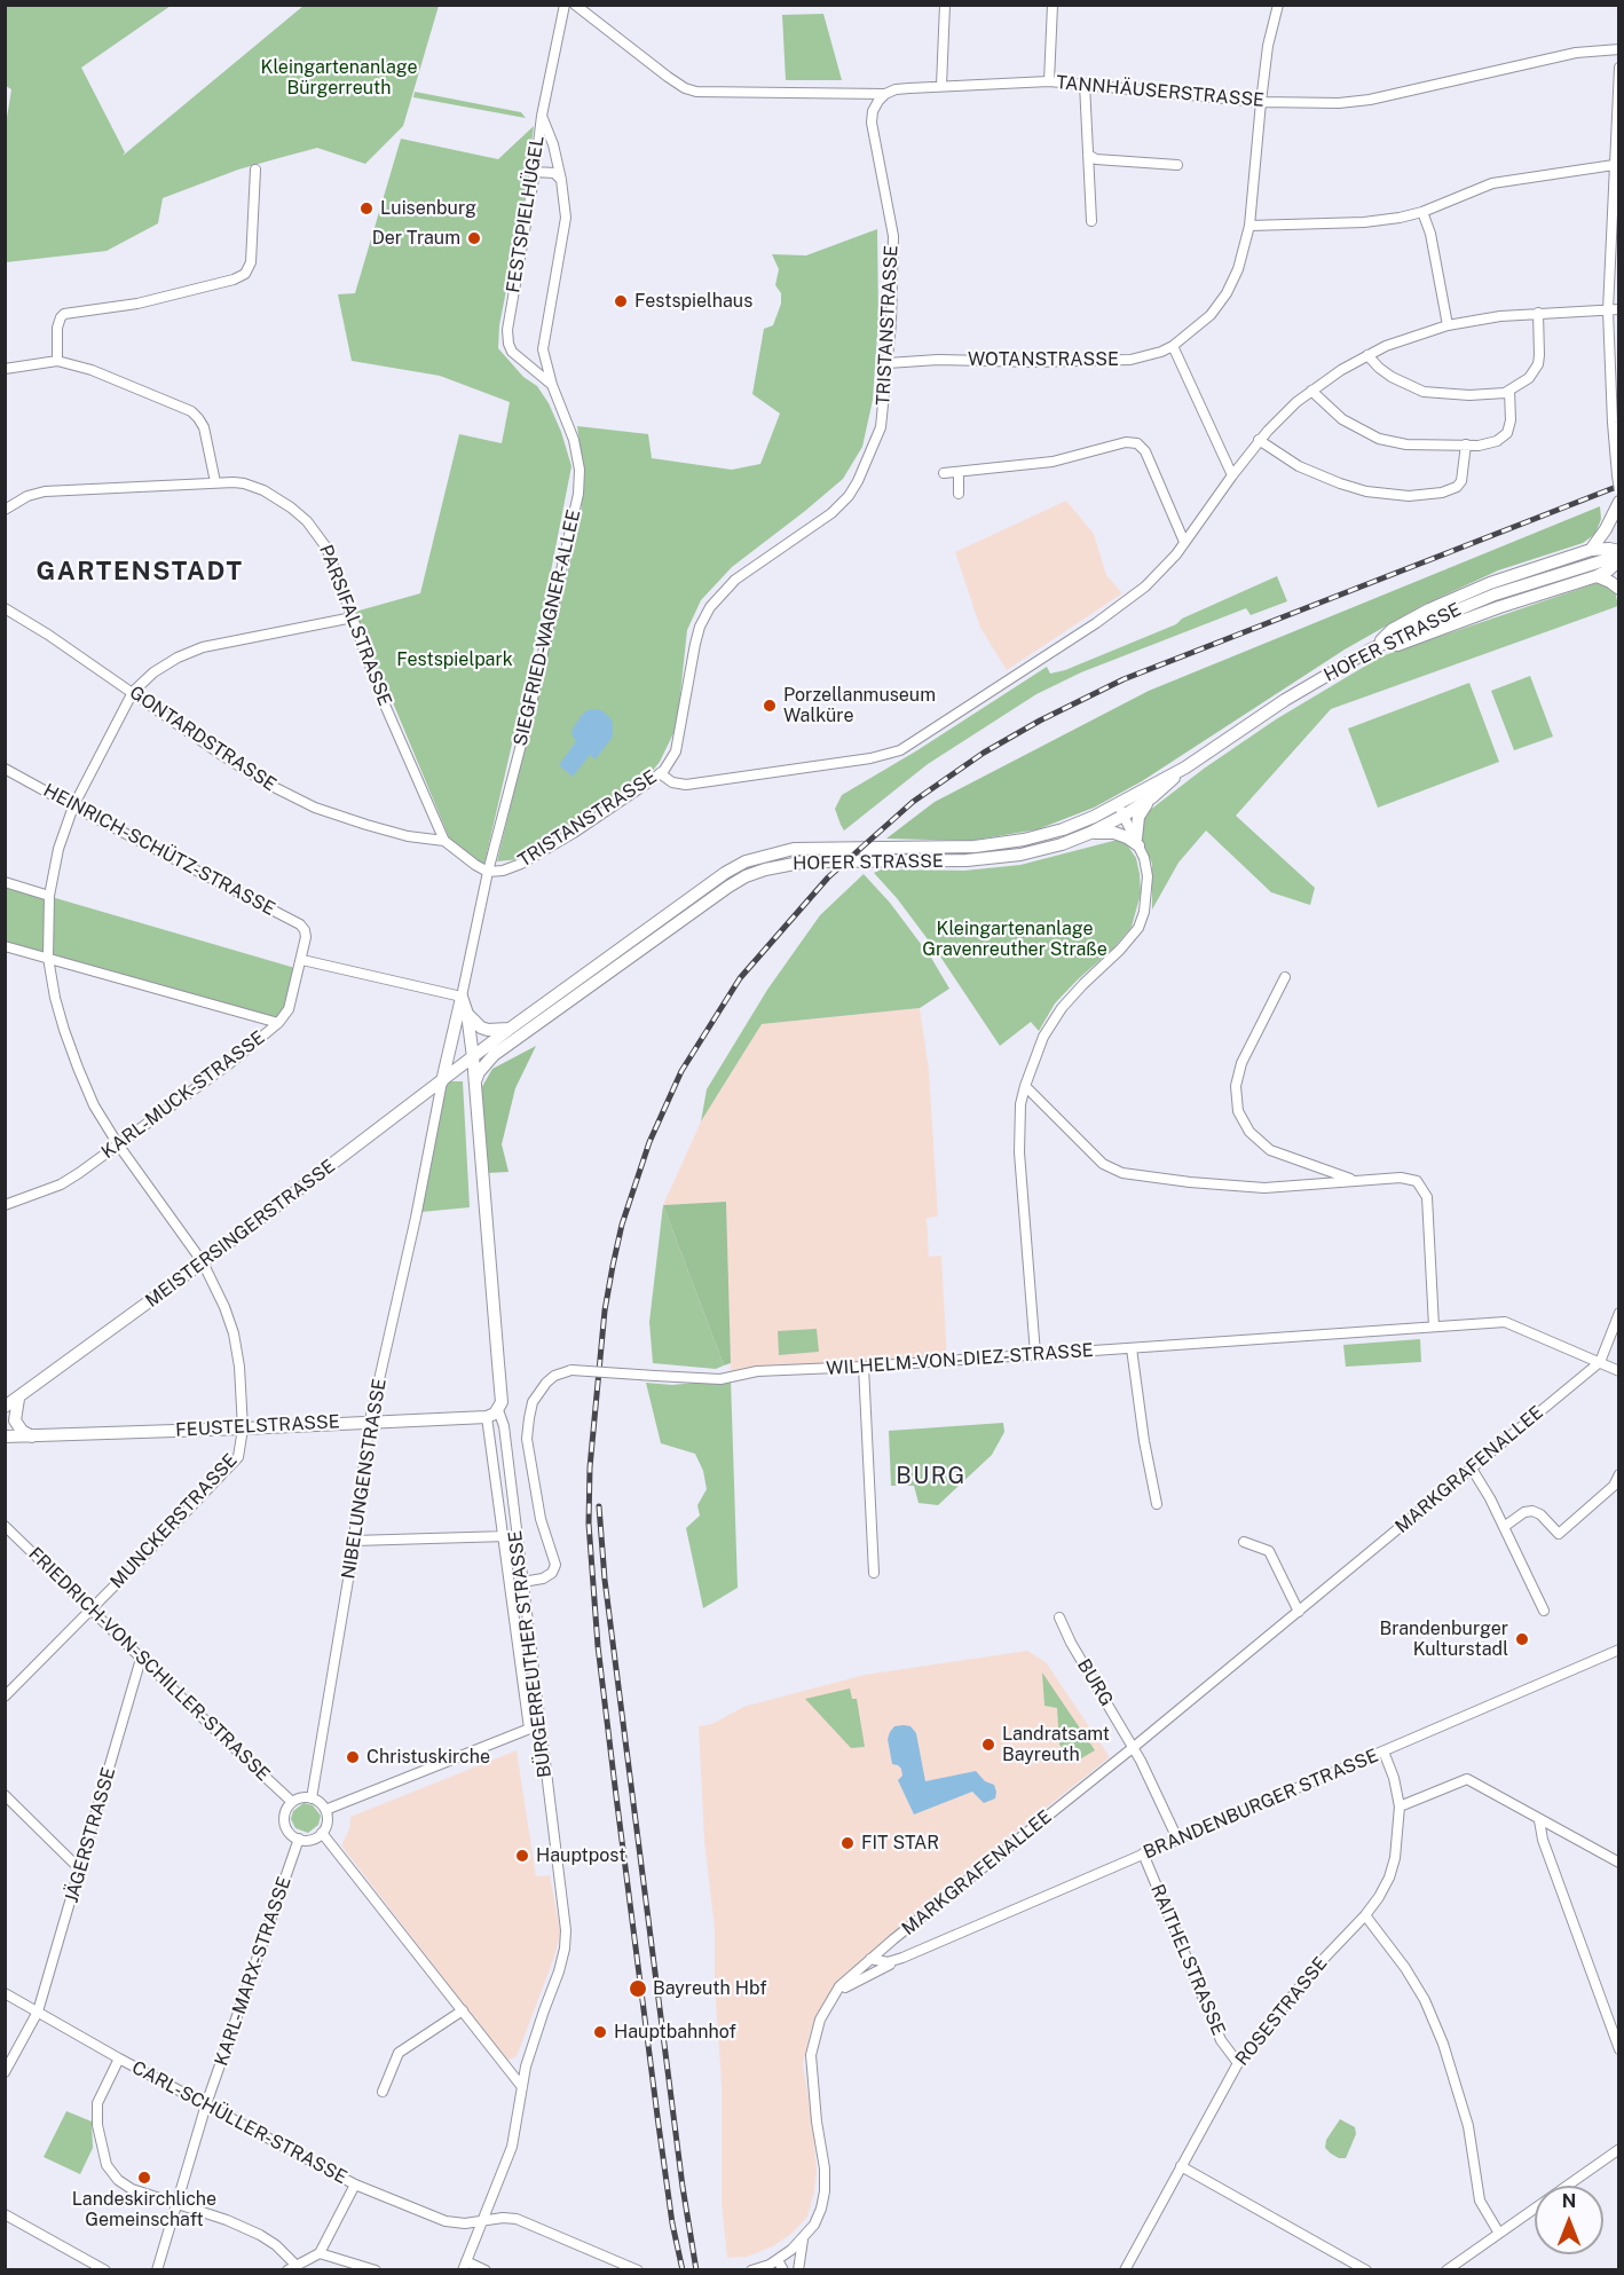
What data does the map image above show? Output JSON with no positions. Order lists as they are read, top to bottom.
{
  "streets": {
    "main road": [
      "HOFER STRASSE",
      "MEISTERSINGERSTRASSE",
      "FEUSTELSTRASSE",
      "BÜRGERREUTHER STRASSE"
    ],
    "street": [
      "TANNHÄUSERSTRASSE",
      "FESTSPIELHÜGEL",
      "TRISTANSTRASSE",
      "WOTANSTRASSE",
      "PARSIFALSTRASSE",
      "SIEGFRIED-WAGNER-ALLEE",
      "GONTARDSTRASSE",
      "HEINRICH-SCHÜTZ-STRASSE",
      "KARL-MUCK-STRASSE",
      "WILHELM-VON-DIEZ-STRASSE",
      "MARKGRAFENALLEE",
      "NIBELUNGENSTRASSE",
      "MUNCKERSTRASSE",
      "FRIEDRICH-VON-SCHILLER-STRASSE",
      "BURG",
      "BRANDENBURGER STRASSE",
      "JÄGERSTRASSE",
      "RAITHELSTRASSE",
      "KARL-MARX-STRASSE",
      "ROSESTRASSE",
      "CARL-SCHÜLLER-STRASSE"
    ]
  },
  "crossings": [
    ["TANNHÄUSERSTRASSE", "TRISTANSTRASSE"],
    ["TANNHÄUSERSTRASSE", "WOTANSTRASSE"],
    ["FESTSPIELHÜGEL", "SIEGFRIED-WAGNER-ALLEE"],
    ["TRISTANSTRASSE", "WOTANSTRASSE"],
    ["TRISTANSTRASSE", "SIEGFRIED-WAGNER-ALLEE"],
    ["PARSIFALSTRASSE", "GONTARDSTRASSE"],
    ["HOFER STRASSE", "MEISTERSINGERSTRASSE"],
    ["HOFER STRASSE", "BÜRGERREUTHER STRASSE"],
    ["GONTARDSTRASSE", "MUNCKERSTRASSE"],
    ["HEINRICH-SCHÜTZ-STRASSE", "KARL-MUCK-STRASSE"],
    ["HEINRICH-SCHÜTZ-STRASSE", "MUNCKERSTRASSE"],
    ["KARL-MUCK-STRASSE", "MUNCKERSTRASSE"],
    ["MEISTERSINGERSTRASSE", "NIBELUNGENSTRASSE"],
    ["MEISTERSINGERSTRASSE", "MUNCKERSTRASSE"],
    ["MEISTERSINGERSTRASSE", "BÜRGERREUTHER STRASSE"],
    ["WILHELM-VON-DIEZ-STRASSE", "MARKGRAFENALLEE"],
    ["WILHELM-VON-DIEZ-STRASSE", "BÜRGERREUTHER STRASSE"],
    ["FEUSTELSTRASSE", "NIBELUNGENSTRASSE"],
    ["FEUSTELSTRASSE", "MUNCKERSTRASSE"],
    ["FEUSTELSTRASSE", "BÜRGERREUTHER STRASSE"],
    ["MARKGRAFENALLEE", "BURG"],
    ["MARKGRAFENALLEE", "BRANDENBURGER STRASSE"],
    ["NIBELUNGENSTRASSE", "FRIEDRICH-VON-SCHILLER-STRASSE"],
    ["NIBELUNGENSTRASSE", "KARL-MARX-STRASSE"],
    ["MUNCKERSTRASSE", "FRIEDRICH-VON-SCHILLER-STRASSE"],
    ["BÜRGERREUTHER STRASSE", "CARL-SCHÜLLER-STRASSE"],
    ["FRIEDRICH-VON-SCHILLER-STRASSE", "JÄGERSTRASSE"],
    ["FRIEDRICH-VON-SCHILLER-STRASSE", "KARL-MARX-STRASSE"],
    ["BRANDENBURGER STRASSE", "RAITHELSTRASSE"],
    ["BRANDENBURGER STRASSE", "ROSESTRASSE"],
    ["JÄGERSTRASSE", "CARL-SCHÜLLER-STRASSE"],
    ["RAITHELSTRASSE", "ROSESTRASSE"],
    ["KARL-MARX-STRASSE", "CARL-SCHÜLLER-STRASSE"]
  ],
  "districts": ["GARTENSTADT", "BURG"],
  "parks": ["Kleingartenanlage Bürgerreuth", "Festspielpark", "Kleingartenanlage Gravenreuther Straße"],
  "places": [
    "Luisenburg",
    "Der Traum",
    "Festspielhaus",
    "Porzellanmuseum Walküre",
    "Brandenburger Kulturstadl",
    "Landratsamt Bayreuth",
    "Christuskirche",
    "FIT STAR",
    "Hauptpost",
    "Bayreuth Hbf",
    "Hauptbahnhof",
    "Landeskirchliche Gemeinschaft"
  ],
  "north": "top"
}
